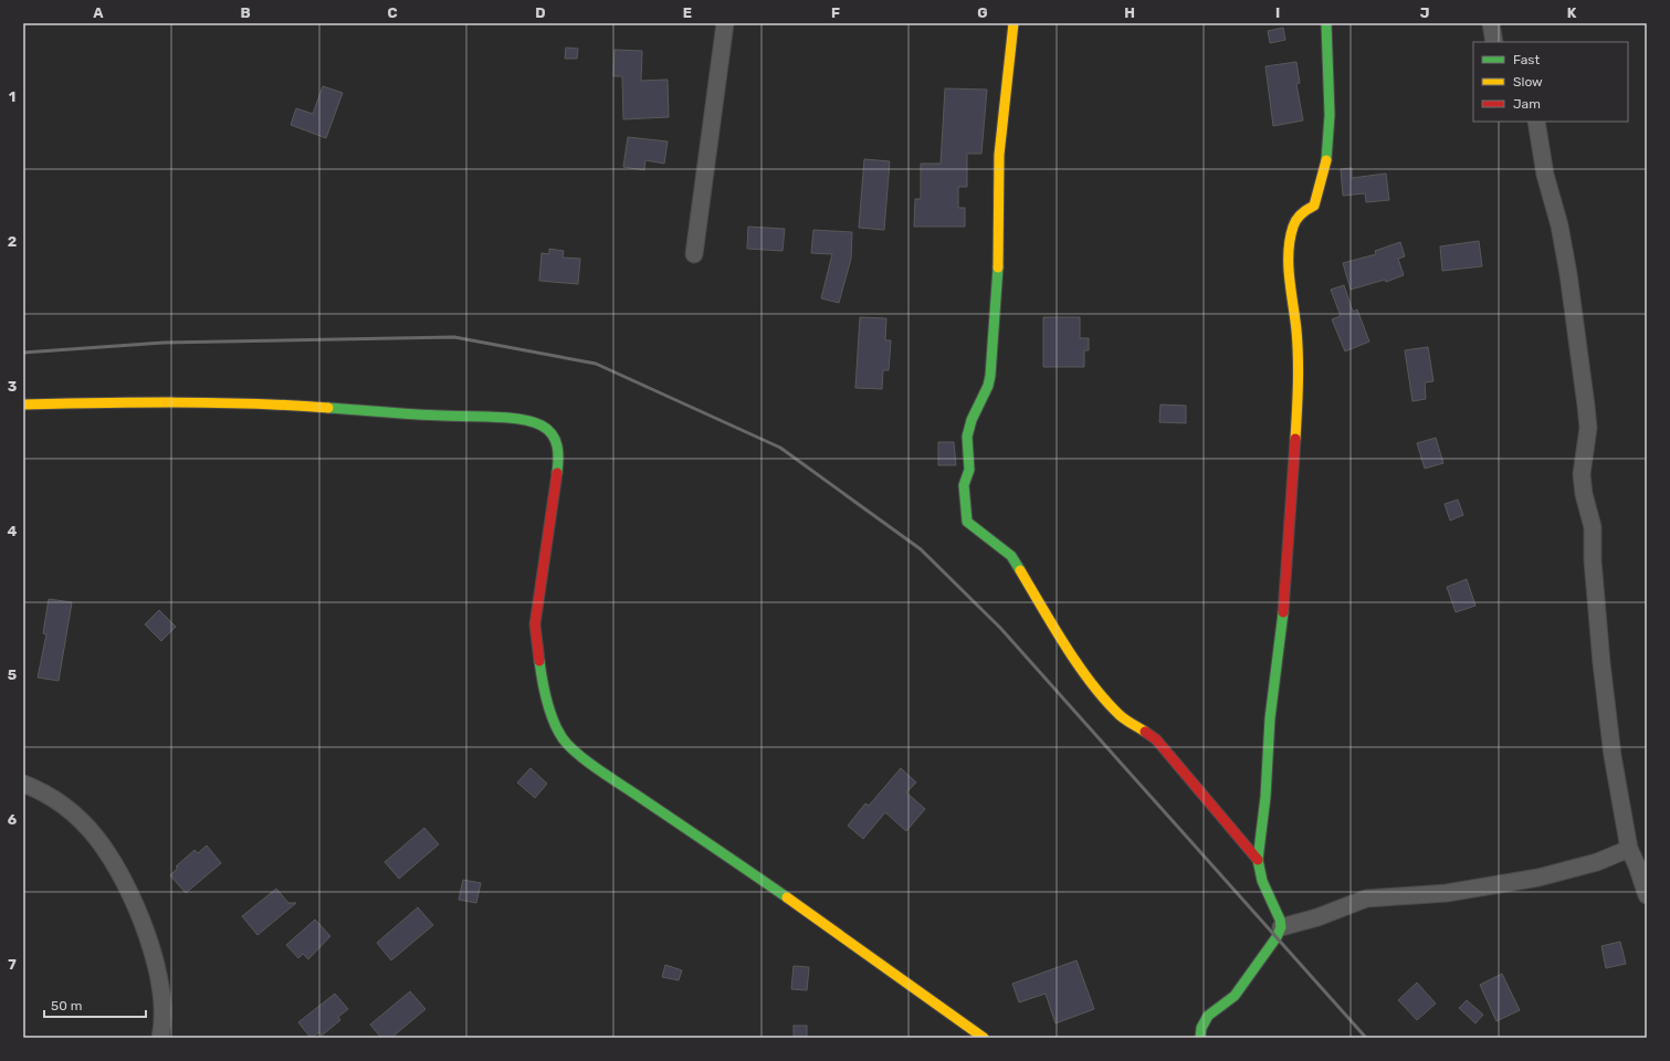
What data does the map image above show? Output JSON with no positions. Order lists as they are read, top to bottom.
{
  "legend": ["Fast", "Slow", "Jam"],
  "scale_bar": "50 m",
  "grid": {
    "columns": [
      "A",
      "B",
      "C",
      "D",
      "E",
      "F",
      "G",
      "H",
      "I",
      "J",
      "K"
    ],
    "rows": [
      "1",
      "2",
      "3",
      "4",
      "5",
      "6",
      "7"
    ]
  }
}
